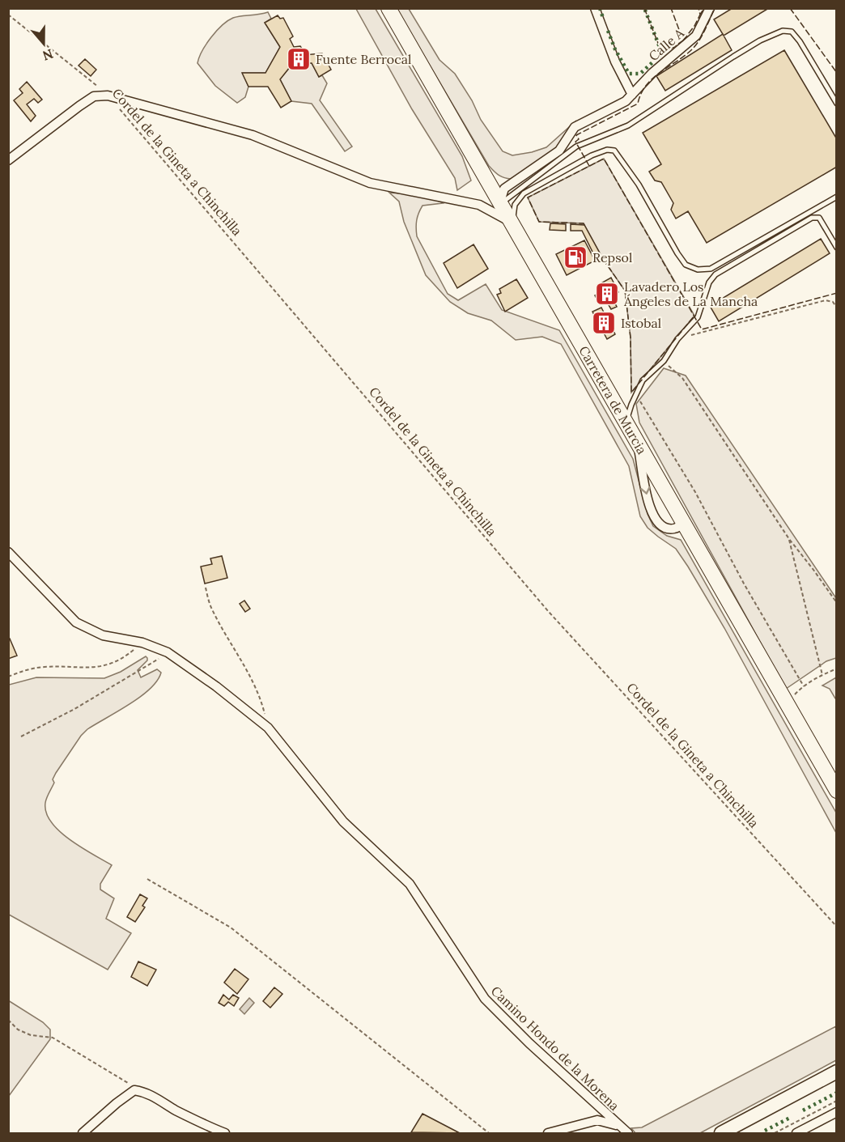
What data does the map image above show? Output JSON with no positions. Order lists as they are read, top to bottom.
{
  "streets": {
    "highway": ["Carretera de Murcia"],
    "street": ["Calle A", "Camino Hondo de la Morena"],
    "path": ["Cordel de la Gineta a Chinchilla"]
  },
  "crossings": [
    ["Calle A", "Carretera de Murcia"]
  ],
  "places": {
    "building": ["Fuente Berrocal", "Lavadero Los Ángeles de La Mancha", "Istobal"],
    "fuel station": ["Repsol"]
  },
  "north": "bottom"
}
